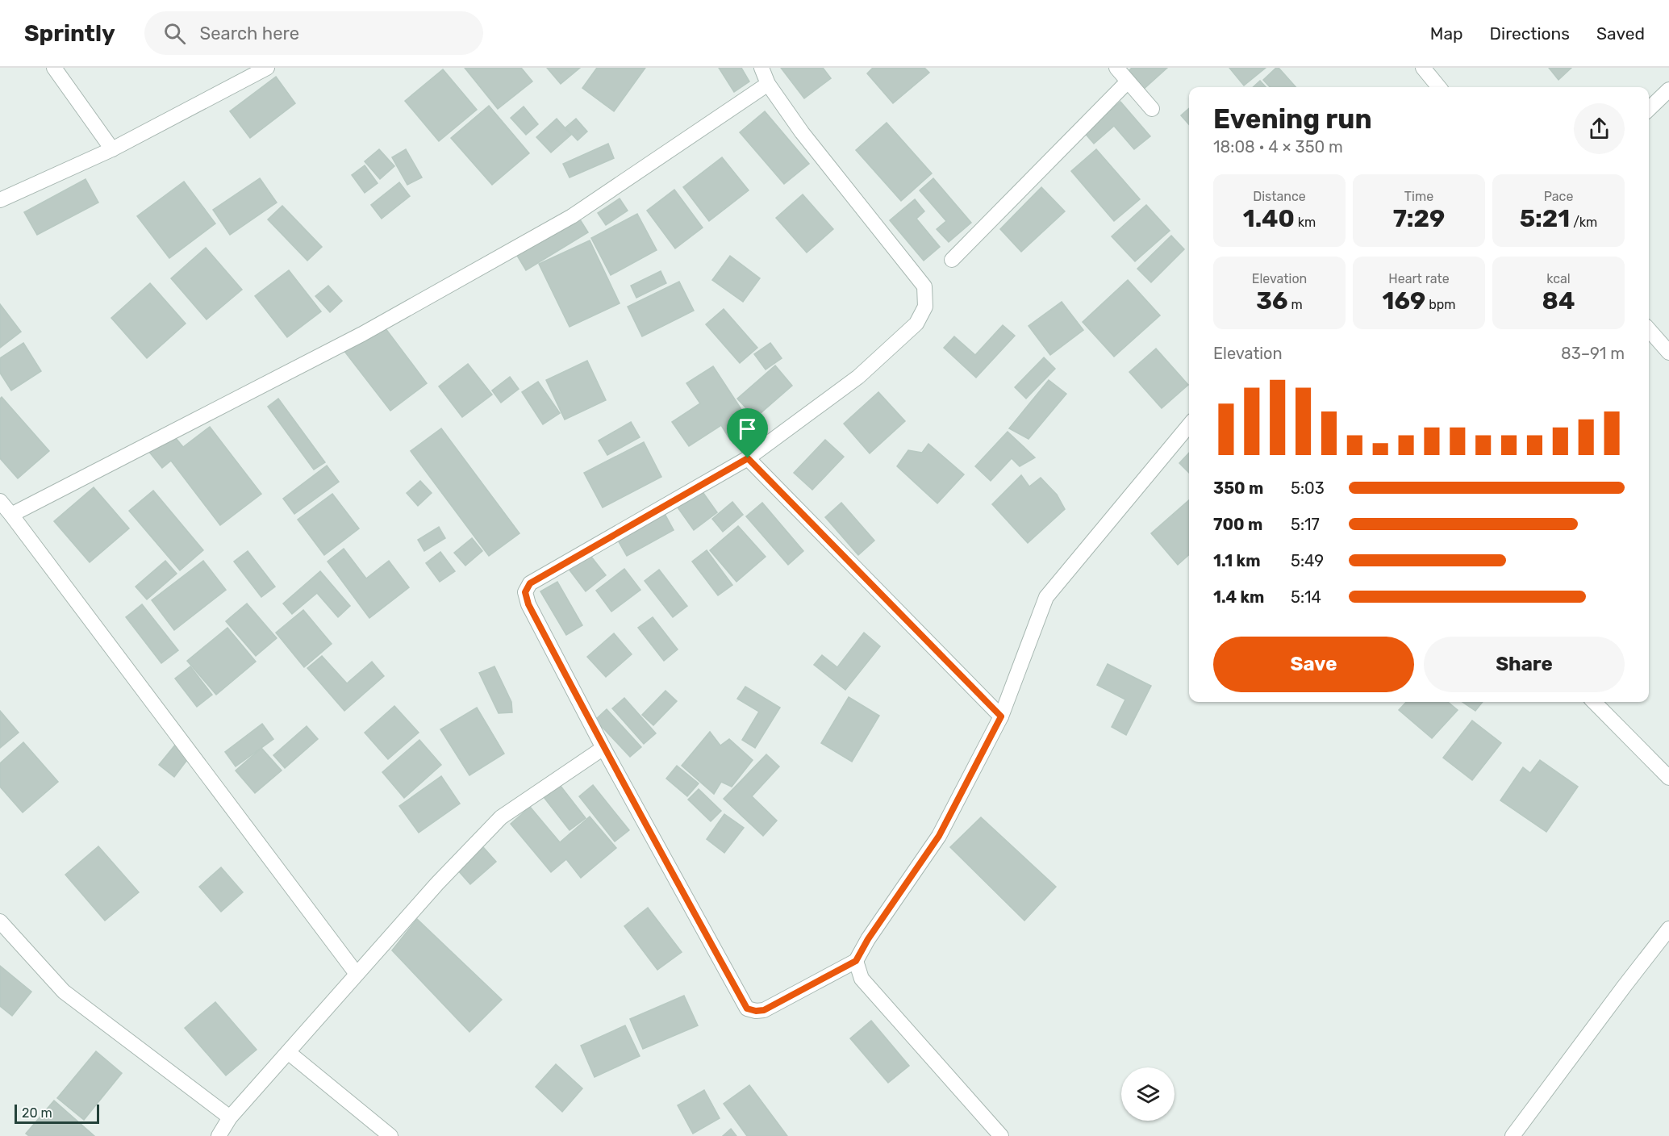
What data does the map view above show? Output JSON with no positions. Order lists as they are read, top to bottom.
{
  "scale_bar": "20 m",
  "page": {
    "header": "Sprintly",
    "search": "Search here",
    "nav": ["Map", "Directions", "Saved"],
    "heading": ["Evening run", "18:08 · 4 × 350 m"],
    "stats": [
      ["Distance", "1.40 km"],
      ["Time", "7:29"],
      ["Pace", "5:21 /km"],
      ["Elevation", "36 m"],
      ["Heart rate", "169 bpm"],
      ["kcal", "84"]
    ],
    "chart": ["Elevation", "83–91 m"],
    "list": [
      {
        "name": "350 m",
        "note": "5:03"
      },
      {
        "name": "700 m",
        "note": "5:17"
      },
      {
        "name": "1.1 km",
        "note": "5:49"
      },
      {
        "name": "1.4 km",
        "note": "5:14"
      }
    ],
    "buttons": ["Save", "Share"],
    "scale": "20 m"
  }
}
